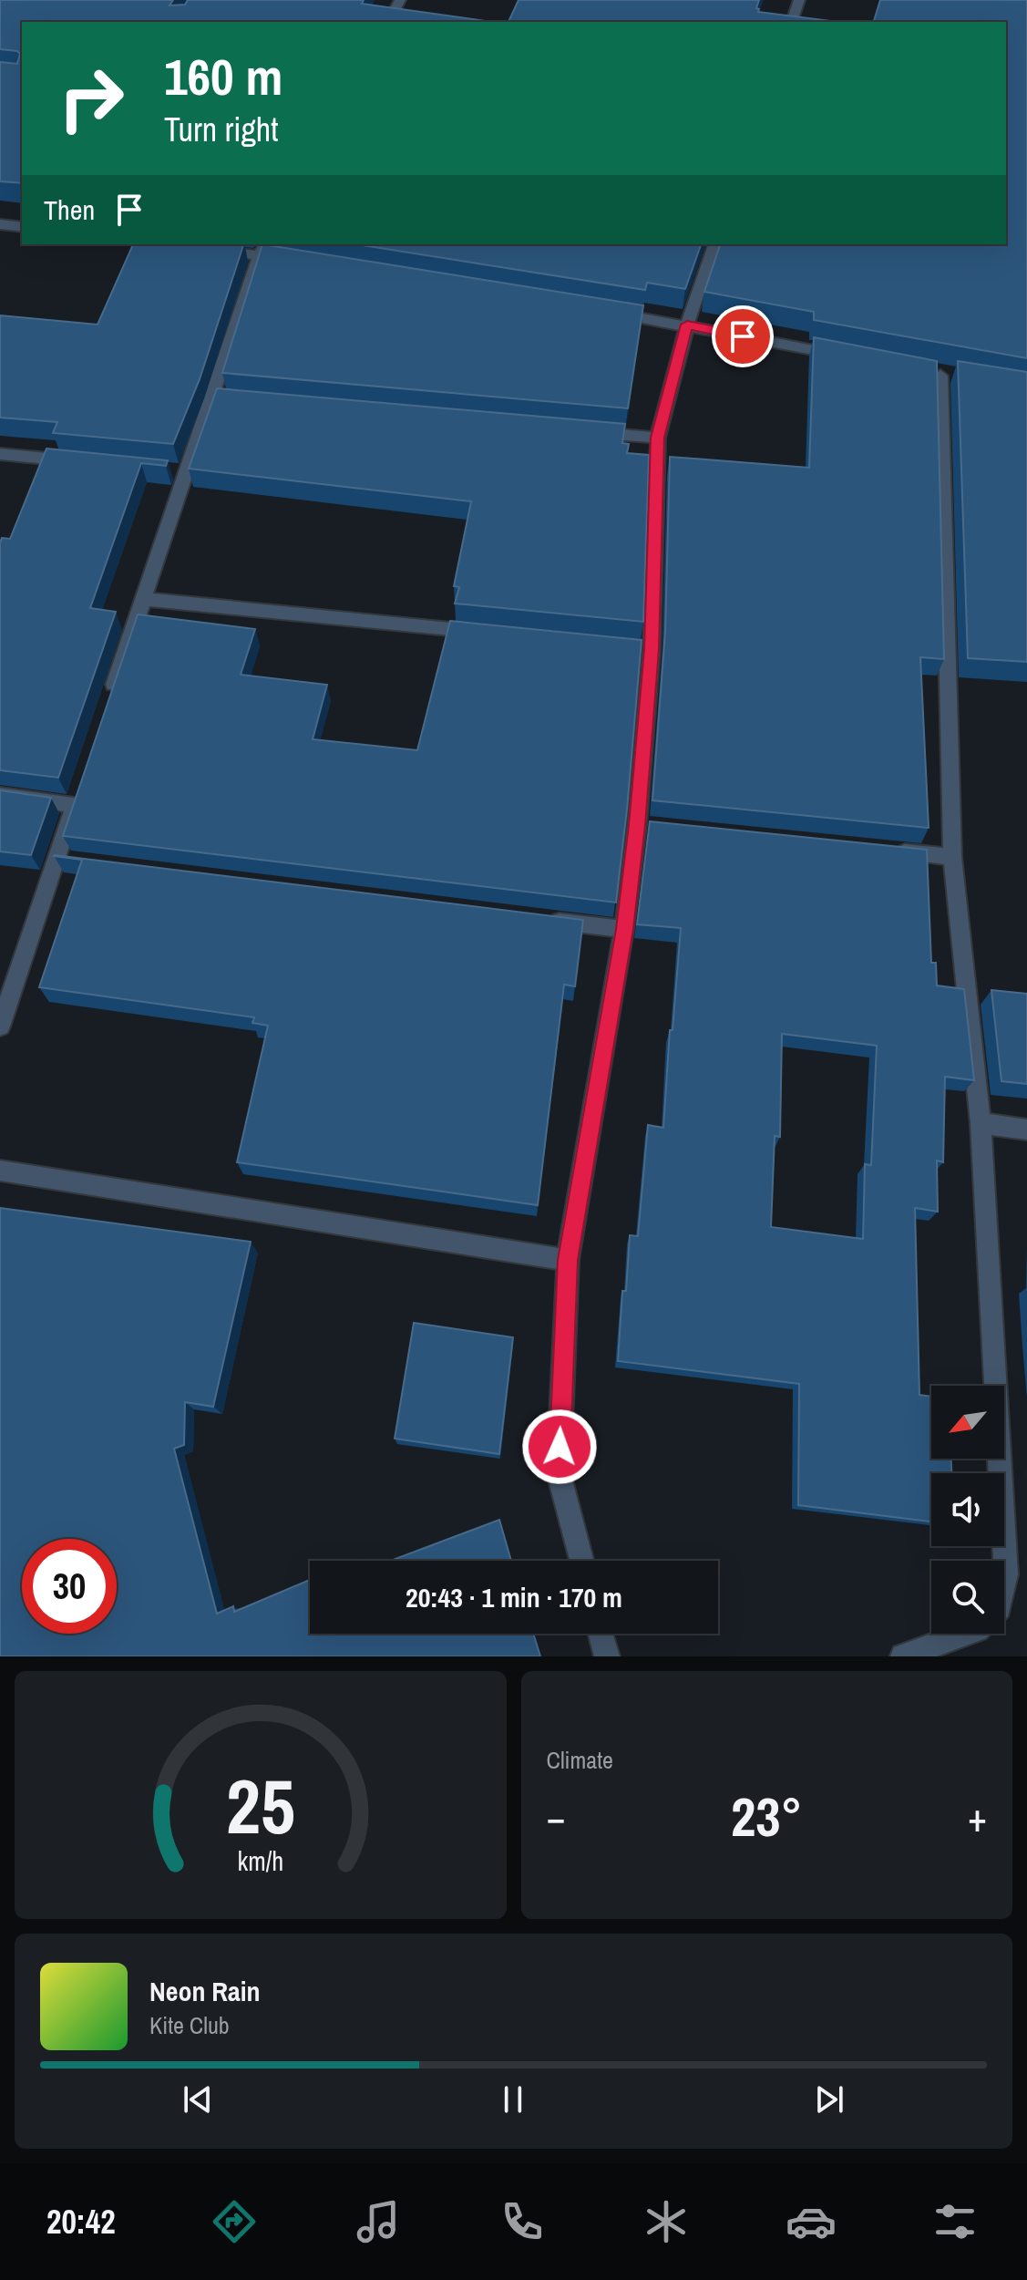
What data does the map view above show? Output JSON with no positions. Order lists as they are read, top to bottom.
{
  "north": "bottom left",
  "page": {
    "turn": ["160 m", "Turn right"],
    "then": "Then",
    "limit": "30",
    "trip": "20:43 · 1 min · 170 m",
    "tile": "Climate",
    "heat": ["−", "23°", "+"],
    "song": ["Neon Rain", "Kite Club"],
    "tabs": "20:42",
    "gauge": ["25", "km/h"]
  }
}
